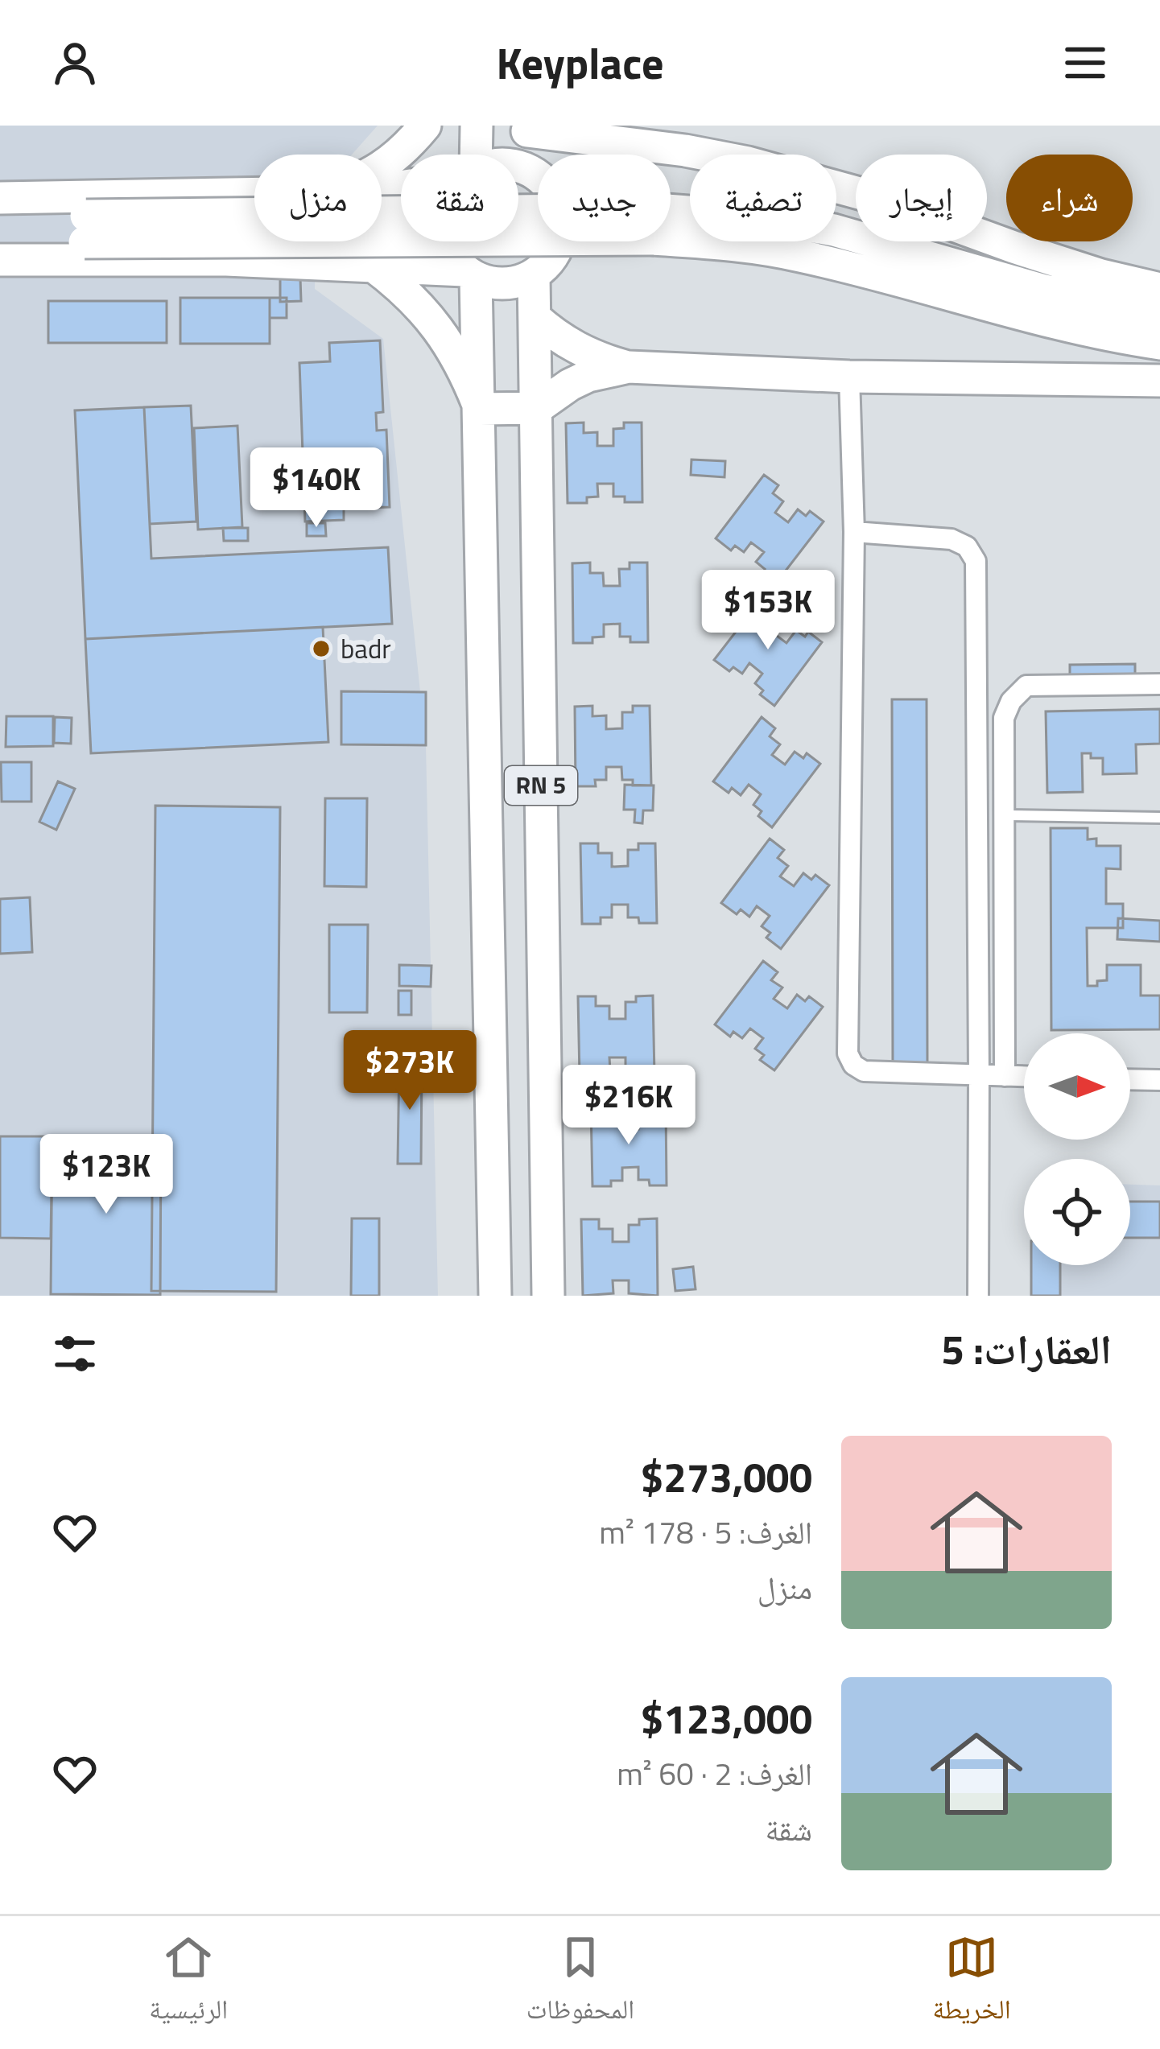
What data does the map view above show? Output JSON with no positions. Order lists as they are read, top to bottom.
{
  "streets": {
    "highway": ["RN 5"]
  },
  "places": ["badr"],
  "north": "right",
  "page": {
    "header": "Keyplace",
    "chip": [
      "شراء",
      "إيجار",
      "تصفية",
      "جديد",
      "شقة",
      "منزل"
    ],
    "price": [
      "$140K",
      "$153K",
      "$273K",
      "$216K",
      "$123K"
    ],
    "heading": "العقارات: 5",
    "list": [
      {
        "name": "$273,000",
        "note": "الغرف: 5 · 178 m² · منزل"
      },
      {
        "name": "$123,000",
        "note": "الغرف: 2 · 60 m² · شقة"
      }
    ],
    "tabs": ["الخريطة", "المحفوظات", "الرئيسية"]
  }
}
